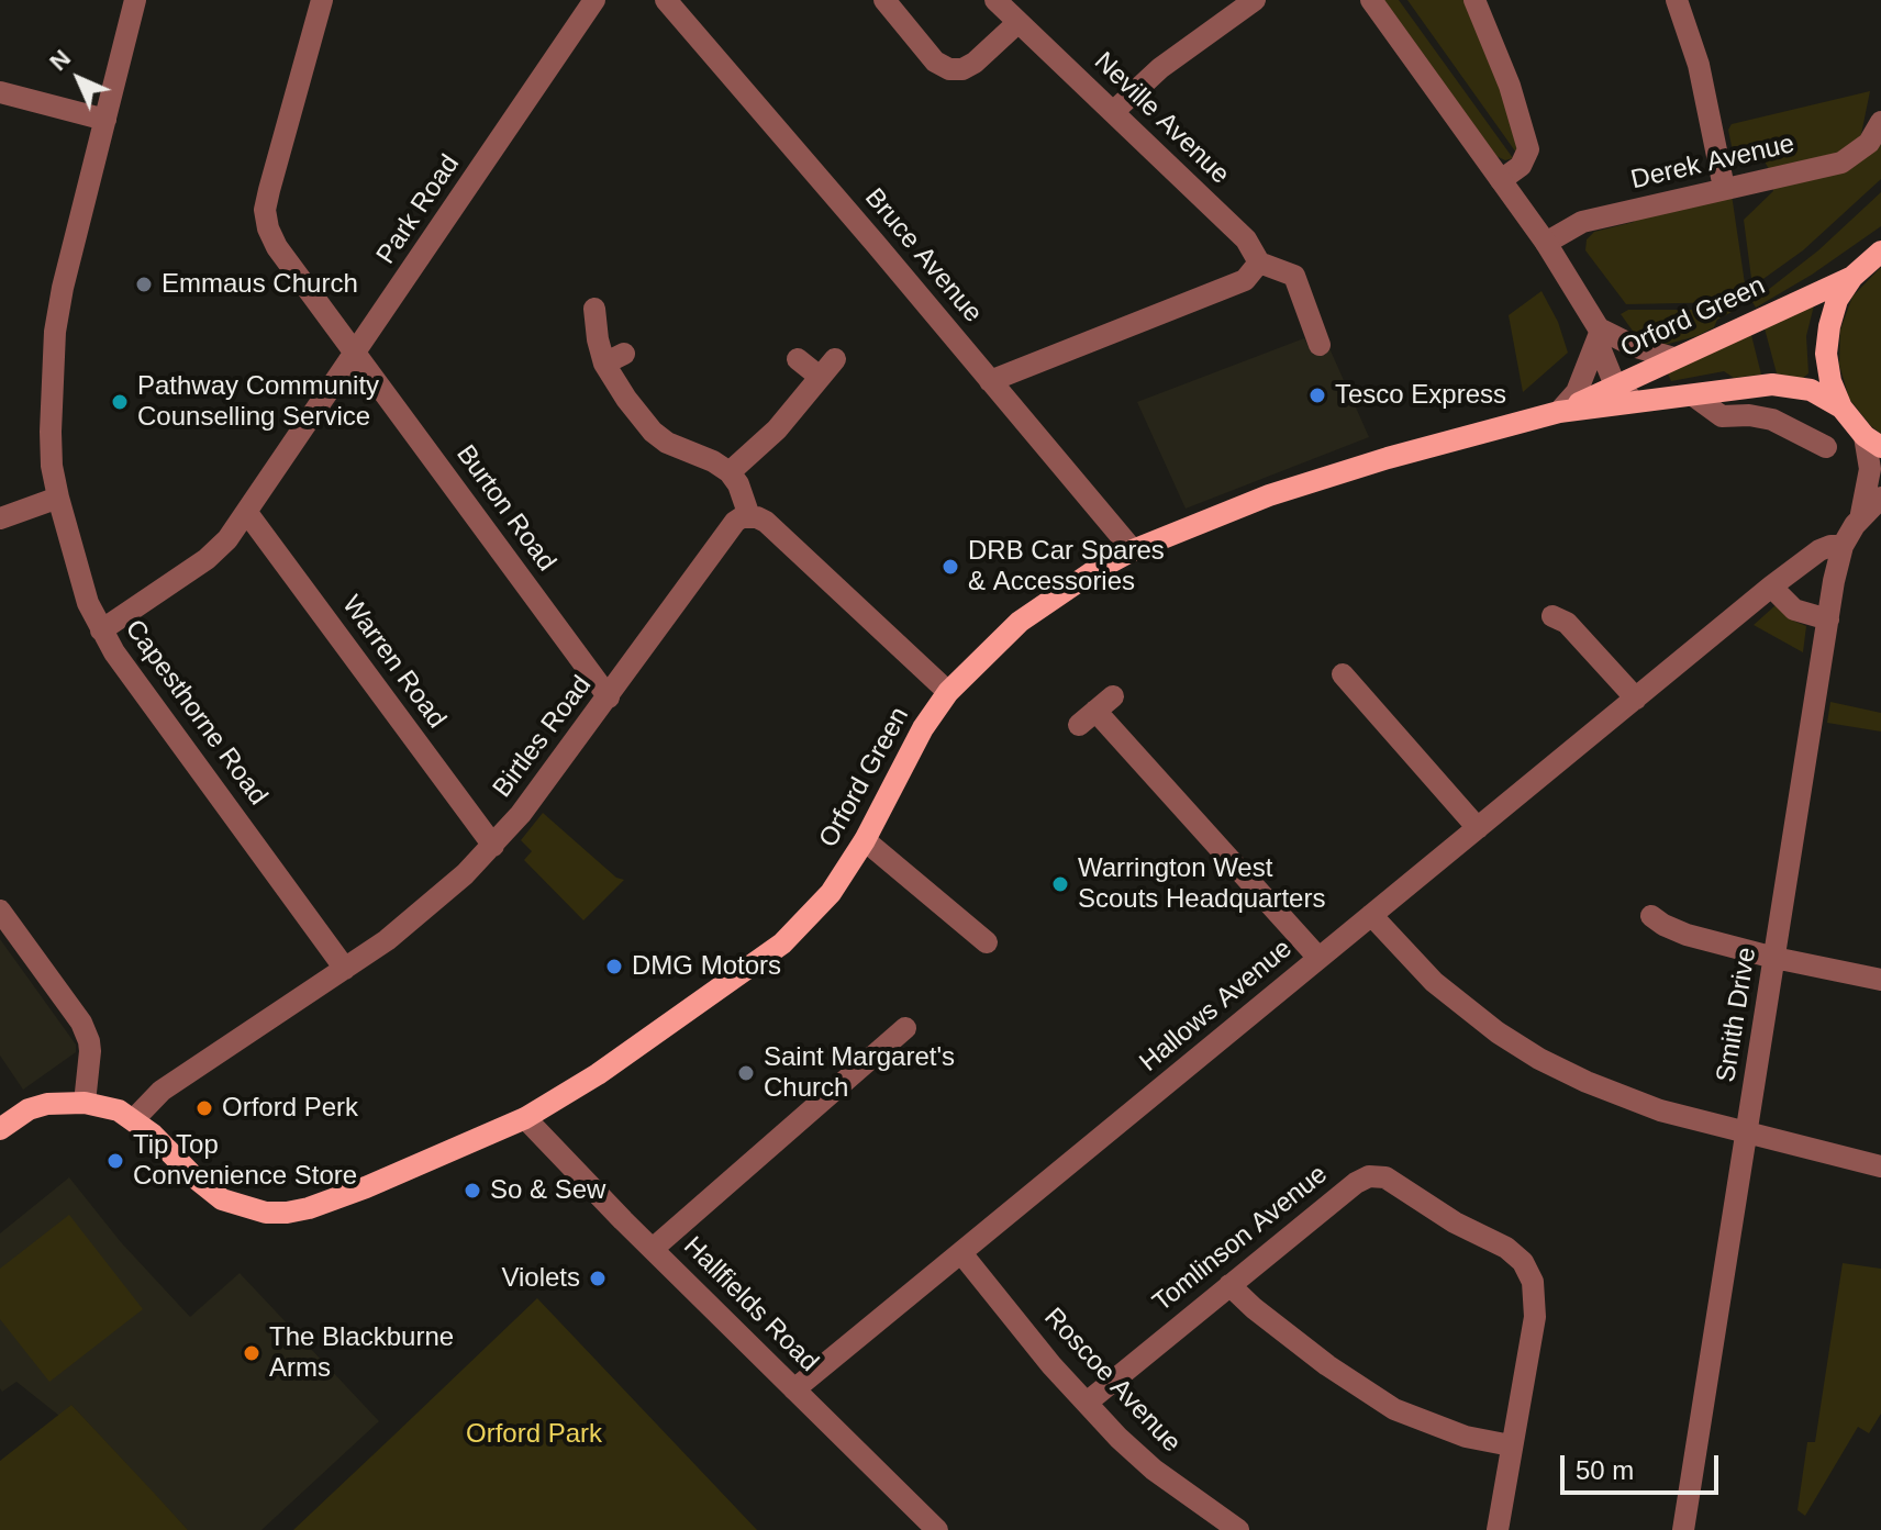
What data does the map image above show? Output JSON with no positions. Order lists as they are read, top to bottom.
{
  "streets": {
    "main road": ["Orford Green"],
    "street": [
      "Neville Avenue",
      "Derek Avenue",
      "Park Road",
      "Bruce Avenue",
      "Burton Road",
      "Warren Road",
      "Capesthorne Road",
      "Birtles Road",
      "Hallows Avenue",
      "Smith Drive",
      "Tomlinson Avenue",
      "Hallfields Road",
      "Roscoe Avenue"
    ]
  },
  "crossings": [
    ["Park Road", "Burton Road"],
    ["Park Road", "Warren Road"],
    ["Park Road", "Capesthorne Road"],
    ["Bruce Avenue", "Orford Green"],
    ["Orford Green", "Birtles Road"],
    ["Orford Green", "Hallfields Road"],
    ["Burton Road", "Birtles Road"],
    ["Warren Road", "Birtles Road"],
    ["Capesthorne Road", "Birtles Road"],
    ["Hallows Avenue", "Smith Drive"],
    ["Hallows Avenue", "Hallfields Road"],
    ["Hallows Avenue", "Roscoe Avenue"],
    ["Tomlinson Avenue", "Roscoe Avenue"]
  ],
  "parks": ["Orford Park"],
  "places": [
    "Emmaus Church",
    "Tesco Express",
    "Pathway Community Counselling Service",
    "DRB Car Spares & Accessories",
    "Warrington West Scouts Headquarters",
    "DMG Motors",
    "Saint Margaret's Church",
    "Orford Perk",
    "Tip Top Convenience Store",
    "So & Sew",
    "Violets",
    "The Blackburne Arms"
  ],
  "scale_bar": "50 m",
  "north": "top left"
}
